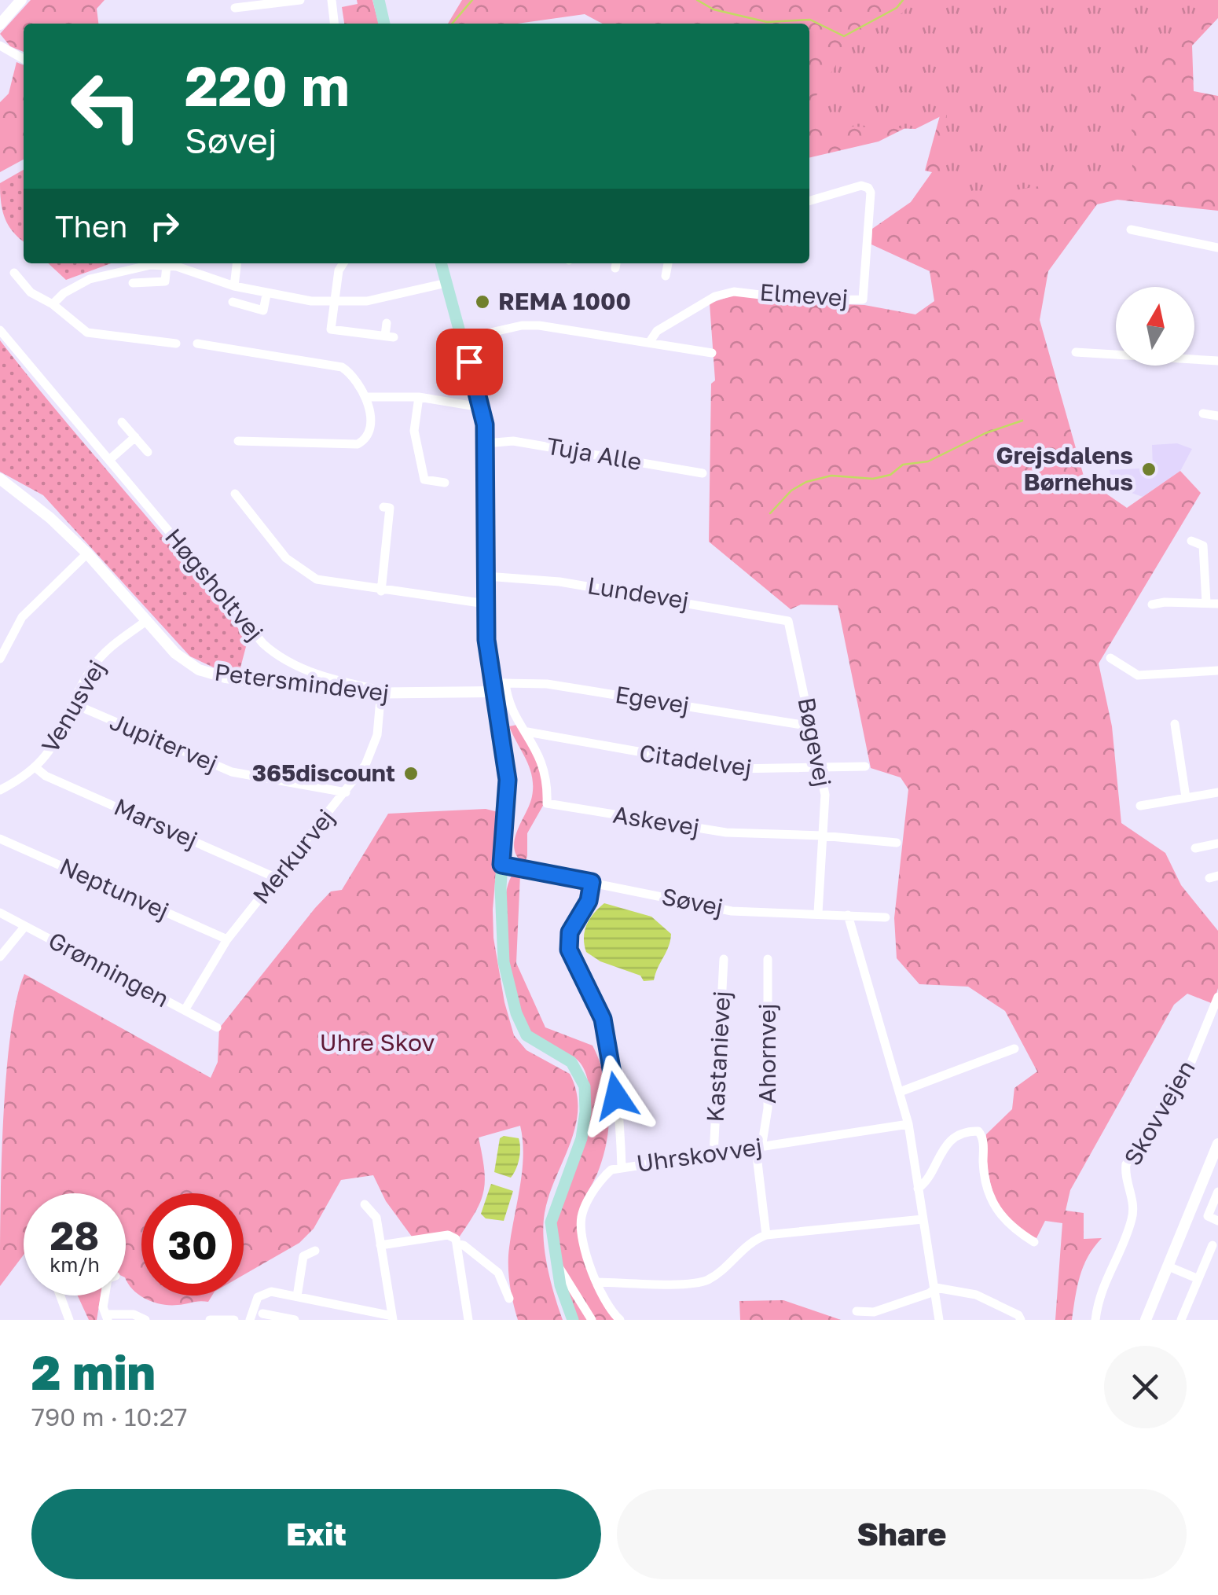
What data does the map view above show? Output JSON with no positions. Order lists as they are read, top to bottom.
{
  "streets": {
    "street": [
      "Elmevej",
      "Tuja Alle",
      "Høgsholtvej",
      "Lundevej",
      "Petersmindevej",
      "Egevej",
      "Venusvej",
      "Bøgevej",
      "Jupitervej",
      "Citadelvej",
      "Askevej",
      "Marsvej",
      "Merkurvej",
      "Neptunvej",
      "Søvej",
      "Grønningen",
      "Ahornvej",
      "Kastanievej",
      "Skovvejen",
      "Uhrskovvej"
    ]
  },
  "crossings": [
    ["Høgsholtvej", "Petersmindevej"],
    ["Høgsholtvej", "Merkurvej"],
    ["Lundevej", "Bøgevej"],
    ["Petersmindevej", "Egevej"],
    ["Petersmindevej", "Venusvej"],
    ["Petersmindevej", "Merkurvej"],
    ["Egevej", "Bøgevej"],
    ["Egevej", "Askevej"],
    ["Venusvej", "Jupitervej"],
    ["Venusvej", "Marsvej"],
    ["Bøgevej", "Citadelvej"],
    ["Bøgevej", "Askevej"],
    ["Bøgevej", "Søvej"],
    ["Jupitervej", "Merkurvej"],
    ["Citadelvej", "Askevej"],
    ["Marsvej", "Merkurvej"],
    ["Merkurvej", "Neptunvej"],
    ["Merkurvej", "Grønningen"],
    ["Ahornvej", "Uhrskovvej"],
    ["Kastanievej", "Uhrskovvej"]
  ],
  "parks": ["Uhre Skov"],
  "places": ["REMA 1000", "Grejsdalens Børnehus", "365discount"],
  "north": "top",
  "page": {
    "turn": ["220 m", "Søvej"],
    "then": "Then",
    "speed": "28 km/h",
    "limit": "30",
    "heading": ["2 min", "790 m · 10:27"],
    "buttons": ["Exit", "Share"]
  }
}
